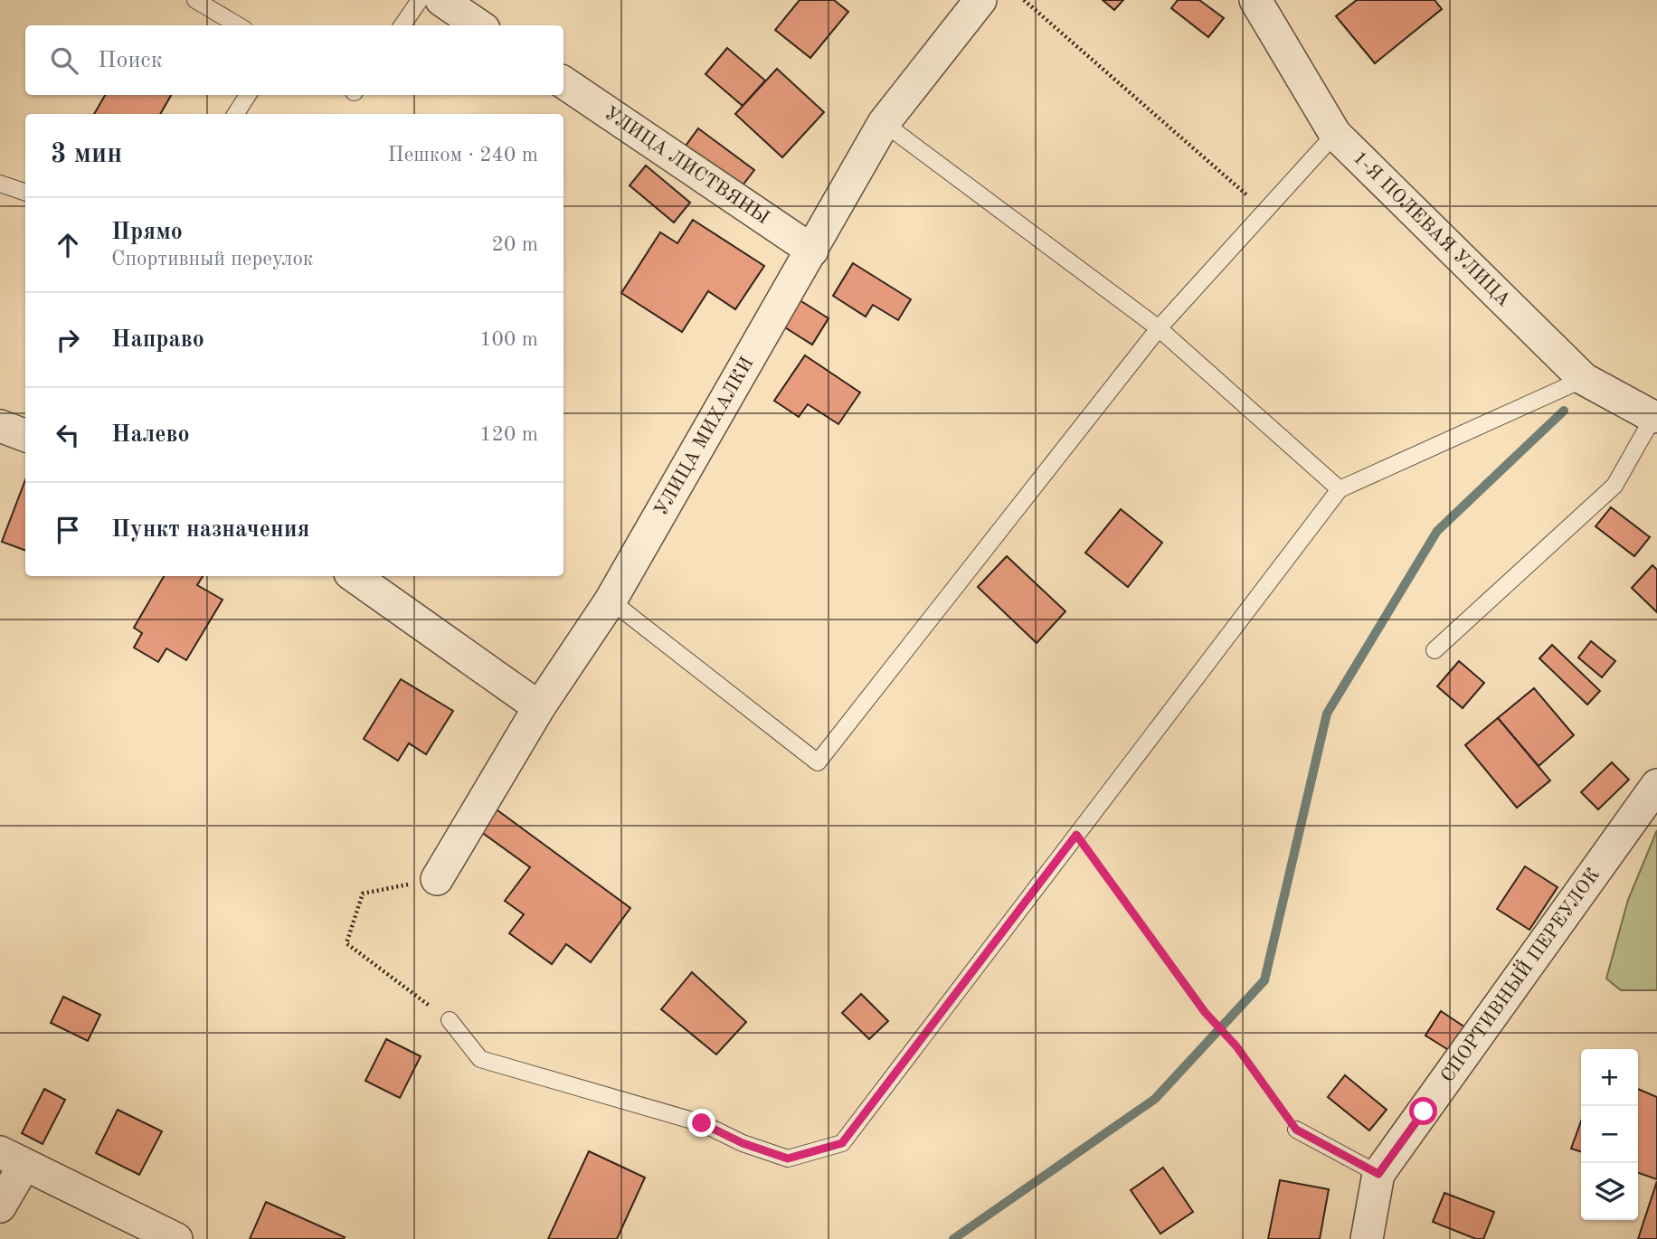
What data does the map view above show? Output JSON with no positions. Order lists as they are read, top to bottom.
{
  "streets": {
    "street": [
      "УЛИЦА ЛИСТВЯНЫ",
      "1-Я ПОЛЕВАЯ УЛИЦА",
      "УЛИЦА МИХАЛКИ",
      "СПОРТИВНЫЙ ПЕРЕУЛОК"
    ]
  },
  "crossings": [
    ["УЛИЦА ЛИСТВЯНЫ", "УЛИЦА МИХАЛКИ"]
  ],
  "page": {
    "search": "Поиск",
    "heading": ["3 мин", "Пешком · 240 m"],
    "list": [
      ["Прямо", "Спортивный переулок", "20 m"],
      ["Направо", "100 m"],
      ["Налево", "120 m"],
      "Пункт назначения"
    ],
    "map_buttons": ["+", "−"]
  }
}
